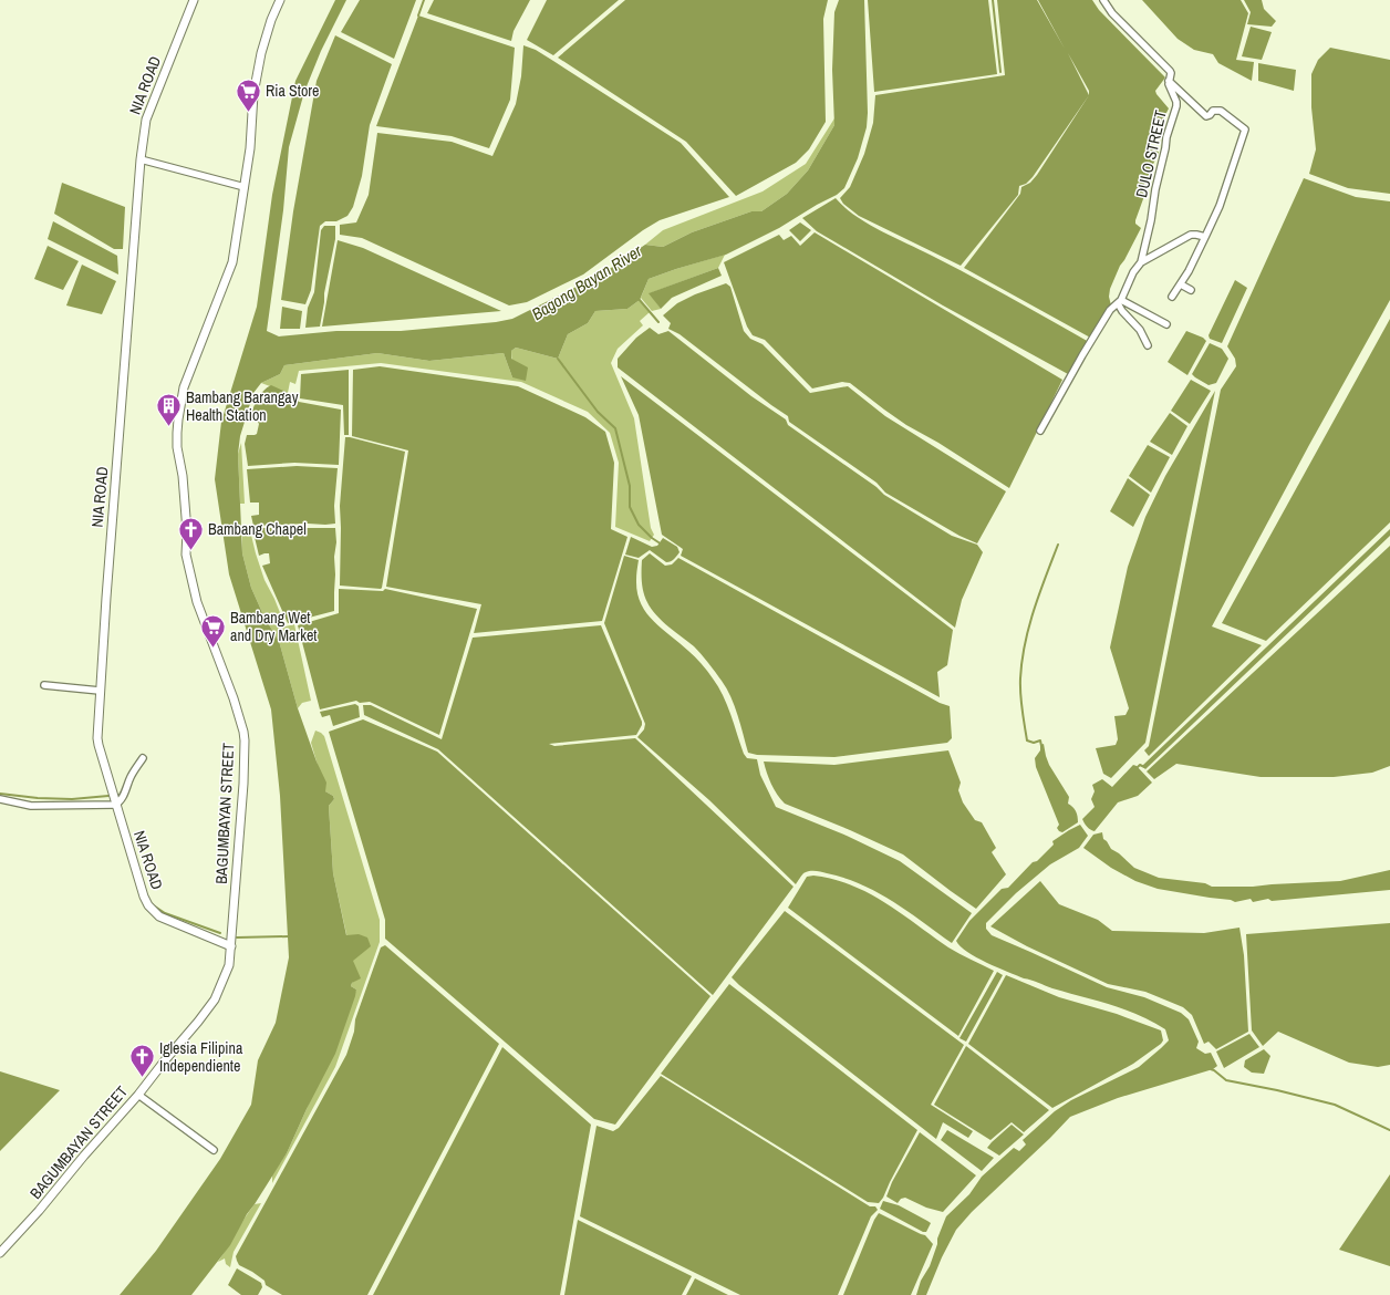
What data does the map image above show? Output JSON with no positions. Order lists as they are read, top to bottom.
{
  "streets": {
    "main road": ["NIA ROAD", "BAGUMBAYAN STREET"],
    "street": ["DULO STREET"]
  },
  "crossings": [
    ["NIA ROAD", "BAGUMBAYAN STREET"]
  ],
  "water": ["Bagong Bayan River"],
  "places": {
    "supermarket": ["Ria Store", "Bambang Wet and Dry Market"],
    "building": ["Bambang Barangay Health Station"],
    "church": ["Bambang Chapel", "Iglesia Filipina Independiente"]
  }
}
